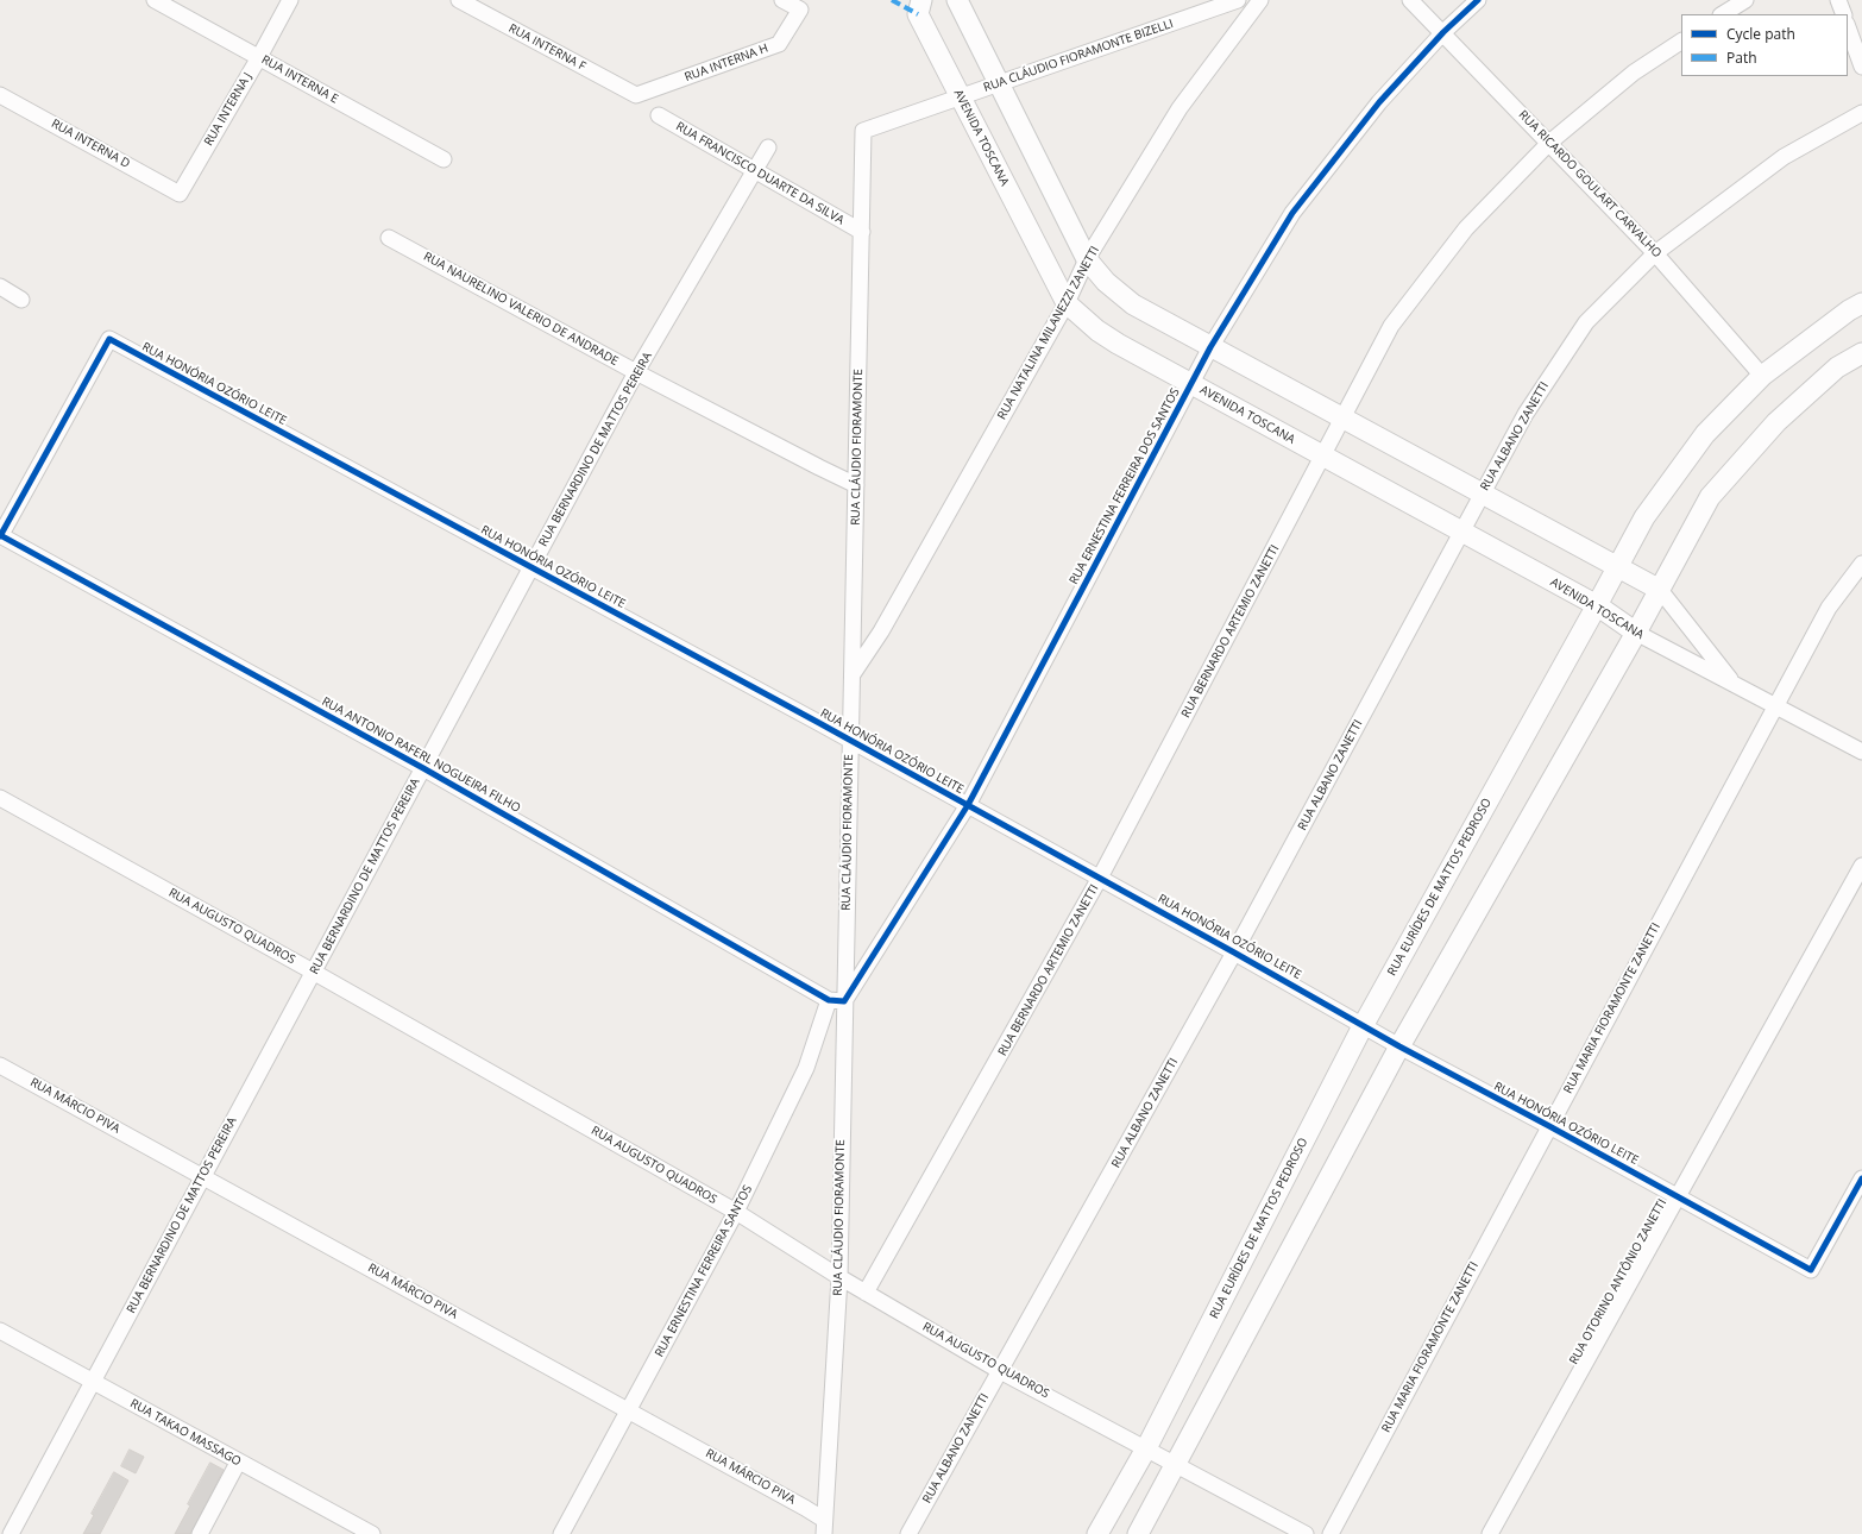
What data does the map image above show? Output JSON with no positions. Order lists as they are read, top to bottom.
{
  "streets": {
    "street": [
      "RUA INTERNA F",
      "RUA CLÁUDIO FIORAMONTE BIZELLI",
      "RUA INTERNA H",
      "RUA INTERNA E",
      "RUA INTERNA J",
      "AVENIDA TOSCANA",
      "RUA INTERNA D",
      "RUA FRANCISCO DUARTE DA SILVA",
      "RUA RICARDO GOULART CARVALHO",
      "RUA NAURELINO VALERIO DE ANDRADE",
      "RUA NATALINA MILANEZZI ZANETTI",
      "RUA HONÓRIA OZÓRIO LEITE",
      "RUA ALBANO ZANETTI",
      "RUA CLÁUDIO FIORAMONTE",
      "RUA BERNARDINO DE MATTOS PEREIRA",
      "RUA ERNESTINA FERREIRA DOS SANTOS",
      "RUA BERNARDO ARTEMIO ZANETTI",
      "RUA ANTONIO RAFERL NOGUEIRA FILHO",
      "RUA EURÍDES DE MATTOS PEDROSO",
      "RUA AUGUSTO QUADROS",
      "RUA MARIA FIORAMONTE ZANETTI",
      "RUA MÁRCIO PIVA",
      "RUA ERNESTINA FERREIRA SANTOS",
      "RUA OTORINO ANTÔNIO ZANETTI",
      "RUA TAKAO MASSAGO"
    ]
  },
  "crossings": [
    ["RUA INTERNA F", "RUA INTERNA H"],
    ["RUA CLÁUDIO FIORAMONTE BIZELLI", "AVENIDA TOSCANA"],
    ["RUA CLÁUDIO FIORAMONTE BIZELLI", "RUA CLÁUDIO FIORAMONTE"],
    ["RUA INTERNA E", "RUA INTERNA J"],
    ["RUA INTERNA J", "RUA INTERNA D"],
    ["AVENIDA TOSCANA", "RUA NATALINA MILANEZZI ZANETTI"],
    ["AVENIDA TOSCANA", "RUA ALBANO ZANETTI"],
    ["AVENIDA TOSCANA", "RUA ERNESTINA FERREIRA DOS SANTOS"],
    ["AVENIDA TOSCANA", "RUA BERNARDO ARTEMIO ZANETTI"],
    ["AVENIDA TOSCANA", "RUA EURÍDES DE MATTOS PEDROSO"],
    ["AVENIDA TOSCANA", "RUA MARIA FIORAMONTE ZANETTI"],
    ["RUA FRANCISCO DUARTE DA SILVA", "RUA CLÁUDIO FIORAMONTE"],
    ["RUA FRANCISCO DUARTE DA SILVA", "RUA BERNARDINO DE MATTOS PEREIRA"],
    ["RUA RICARDO GOULART CARVALHO", "RUA ALBANO ZANETTI"],
    ["RUA RICARDO GOULART CARVALHO", "RUA ERNESTINA FERREIRA DOS SANTOS"],
    ["RUA RICARDO GOULART CARVALHO", "RUA BERNARDO ARTEMIO ZANETTI"],
    ["RUA RICARDO GOULART CARVALHO", "RUA EURÍDES DE MATTOS PEDROSO"],
    ["RUA NAURELINO VALERIO DE ANDRADE", "RUA CLÁUDIO FIORAMONTE"],
    ["RUA NAURELINO VALERIO DE ANDRADE", "RUA BERNARDINO DE MATTOS PEREIRA"],
    ["RUA NATALINA MILANEZZI ZANETTI", "RUA CLÁUDIO FIORAMONTE"],
    ["RUA HONÓRIA OZÓRIO LEITE", "RUA ALBANO ZANETTI"],
    ["RUA HONÓRIA OZÓRIO LEITE", "RUA CLÁUDIO FIORAMONTE"],
    ["RUA HONÓRIA OZÓRIO LEITE", "RUA BERNARDINO DE MATTOS PEREIRA"],
    ["RUA HONÓRIA OZÓRIO LEITE", "RUA ERNESTINA FERREIRA DOS SANTOS"],
    ["RUA HONÓRIA OZÓRIO LEITE", "RUA BERNARDO ARTEMIO ZANETTI"],
    ["RUA HONÓRIA OZÓRIO LEITE", "RUA ANTONIO RAFERL NOGUEIRA FILHO"],
    ["RUA HONÓRIA OZÓRIO LEITE", "RUA EURÍDES DE MATTOS PEDROSO"],
    ["RUA HONÓRIA OZÓRIO LEITE", "RUA MARIA FIORAMONTE ZANETTI"],
    ["RUA HONÓRIA OZÓRIO LEITE", "RUA OTORINO ANTÔNIO ZANETTI"],
    ["RUA ALBANO ZANETTI", "RUA AUGUSTO QUADROS"],
    ["RUA CLÁUDIO FIORAMONTE", "RUA ERNESTINA FERREIRA DOS SANTOS"],
    ["RUA CLÁUDIO FIORAMONTE", "RUA ANTONIO RAFERL NOGUEIRA FILHO"],
    ["RUA CLÁUDIO FIORAMONTE", "RUA AUGUSTO QUADROS"],
    ["RUA CLÁUDIO FIORAMONTE", "RUA MÁRCIO PIVA"],
    ["RUA CLÁUDIO FIORAMONTE", "RUA ERNESTINA FERREIRA SANTOS"],
    ["RUA BERNARDINO DE MATTOS PEREIRA", "RUA ANTONIO RAFERL NOGUEIRA FILHO"],
    ["RUA BERNARDINO DE MATTOS PEREIRA", "RUA AUGUSTO QUADROS"],
    ["RUA BERNARDINO DE MATTOS PEREIRA", "RUA MÁRCIO PIVA"],
    ["RUA BERNARDINO DE MATTOS PEREIRA", "RUA TAKAO MASSAGO"],
    ["RUA ERNESTINA FERREIRA DOS SANTOS", "RUA ANTONIO RAFERL NOGUEIRA FILHO"],
    ["RUA ERNESTINA FERREIRA DOS SANTOS", "RUA ERNESTINA FERREIRA SANTOS"],
    ["RUA BERNARDO ARTEMIO ZANETTI", "RUA AUGUSTO QUADROS"],
    ["RUA ANTONIO RAFERL NOGUEIRA FILHO", "RUA ERNESTINA FERREIRA SANTOS"],
    ["RUA EURÍDES DE MATTOS PEDROSO", "RUA AUGUSTO QUADROS"],
    ["RUA AUGUSTO QUADROS", "RUA ERNESTINA FERREIRA SANTOS"],
    ["RUA MÁRCIO PIVA", "RUA ERNESTINA FERREIRA SANTOS"]
  ],
  "legend": ["Cycle path", "Path"]
}
